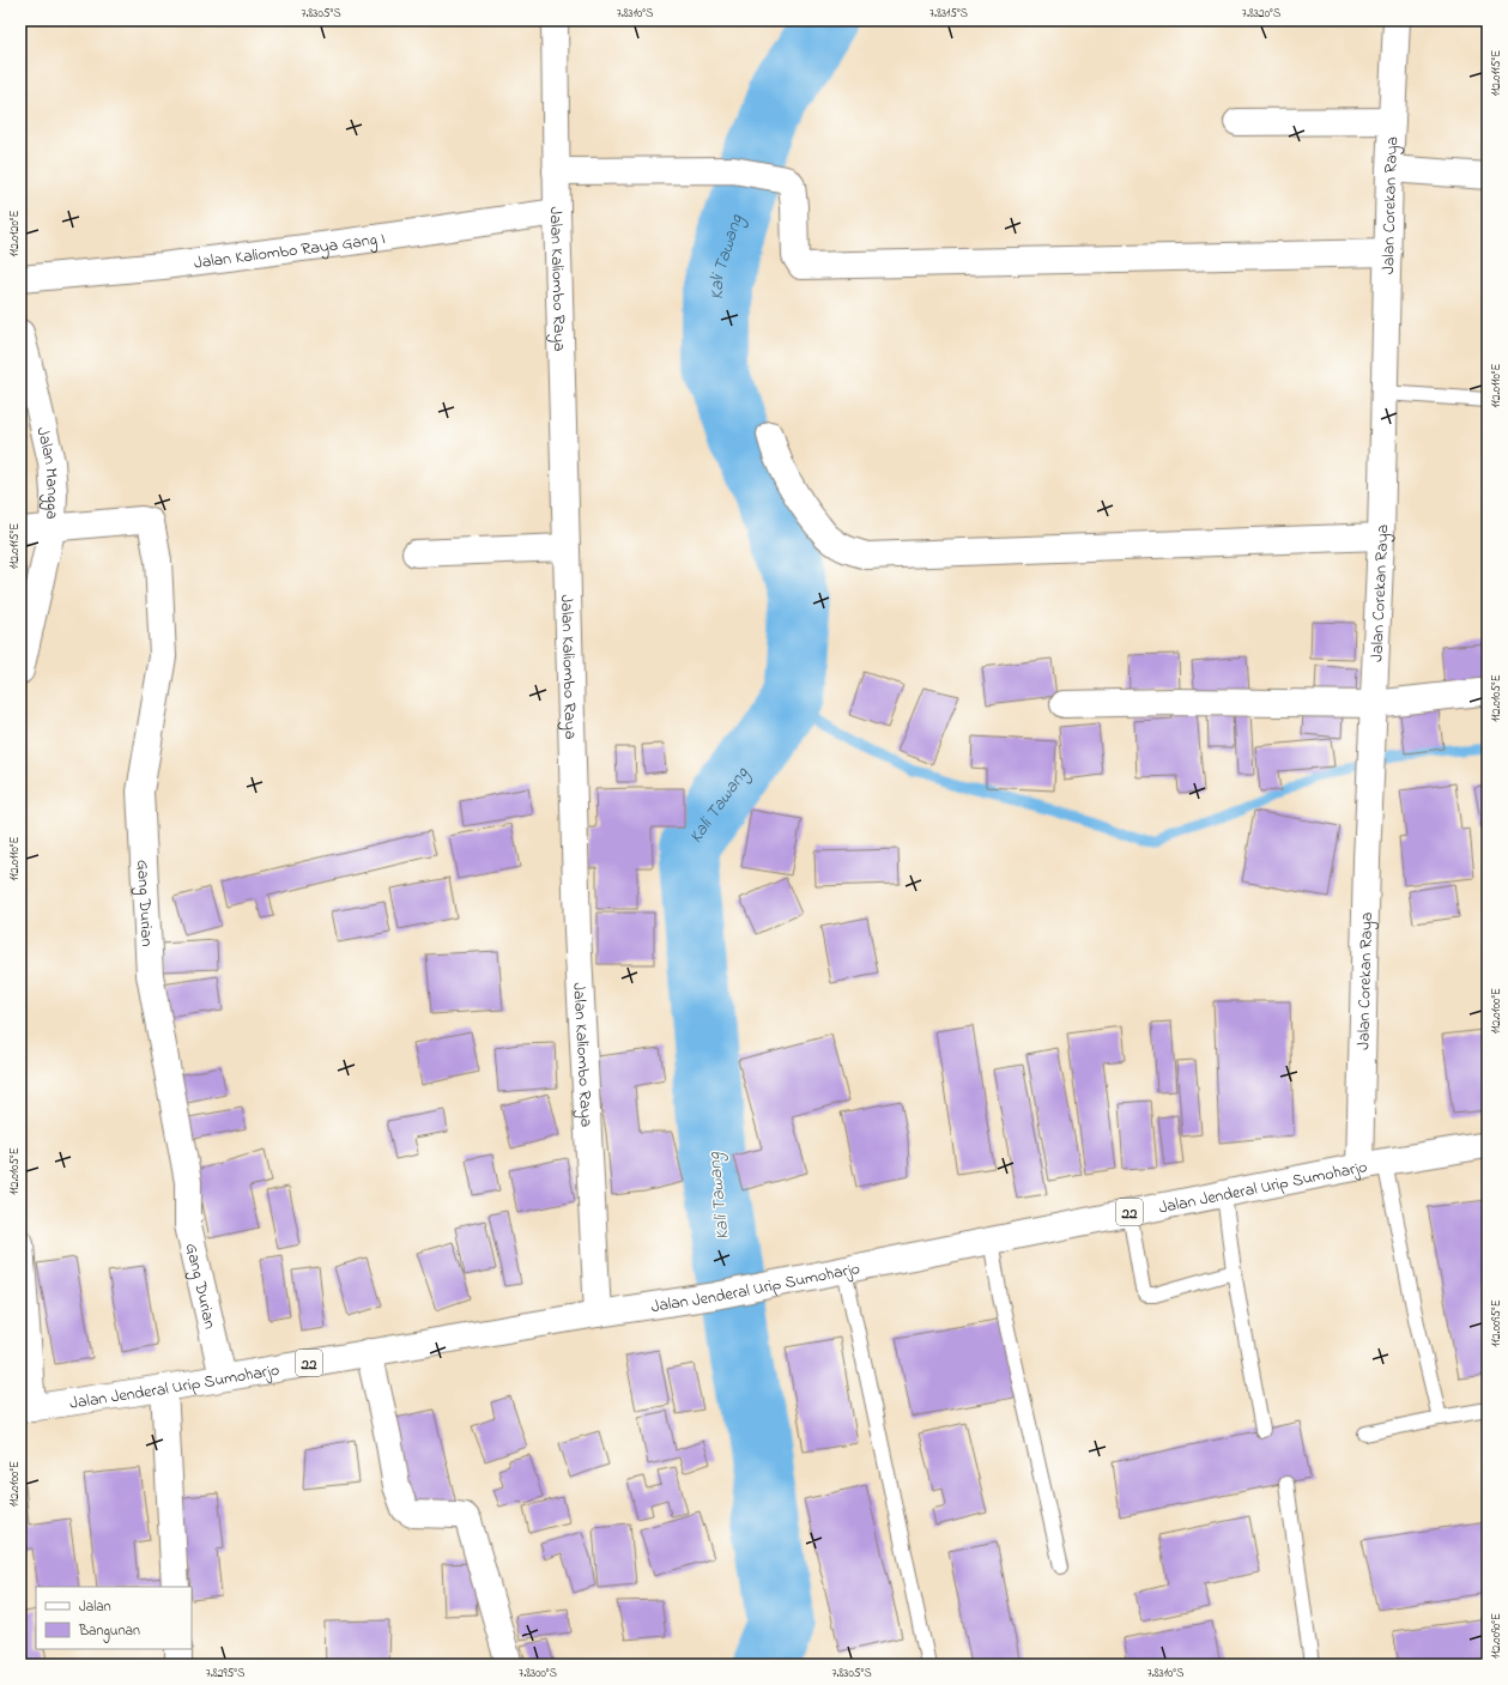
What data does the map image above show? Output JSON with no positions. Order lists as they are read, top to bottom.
{
  "streets": {
    "main road": [
      "Jalan Corekan Raya",
      "Jalan Kaliombo Raya Gang I",
      "Jalan Kaliombo Raya",
      "Jalan Mangga",
      "Gang Durian",
      "Jalan Jenderal Urip Sumoharjo",
      "22"
    ]
  },
  "crossings": [
    ["Jalan Corekan Raya", "Jalan Jenderal Urip Sumoharjo"],
    ["Jalan Kaliombo Raya Gang I", "Jalan Kaliombo Raya"],
    ["Jalan Kaliombo Raya", "Jalan Jenderal Urip Sumoharjo"],
    ["Jalan Mangga", "Gang Durian"],
    ["Gang Durian", "Jalan Jenderal Urip Sumoharjo"]
  ],
  "water": ["Kali Tawang"],
  "legend": ["Jalan", "Bangunan"],
  "coordinates": [
    "7.8305°S",
    "7.8310°S",
    "7.8315°S",
    "7.8320°S",
    "112.0115°E",
    "112.0120°E",
    "112.0110°E",
    "112.0105°E",
    "112.0100°E",
    "112.0095°E",
    "112.0090°E",
    "7.8295°S",
    "7.8300°S"
  ]
}
